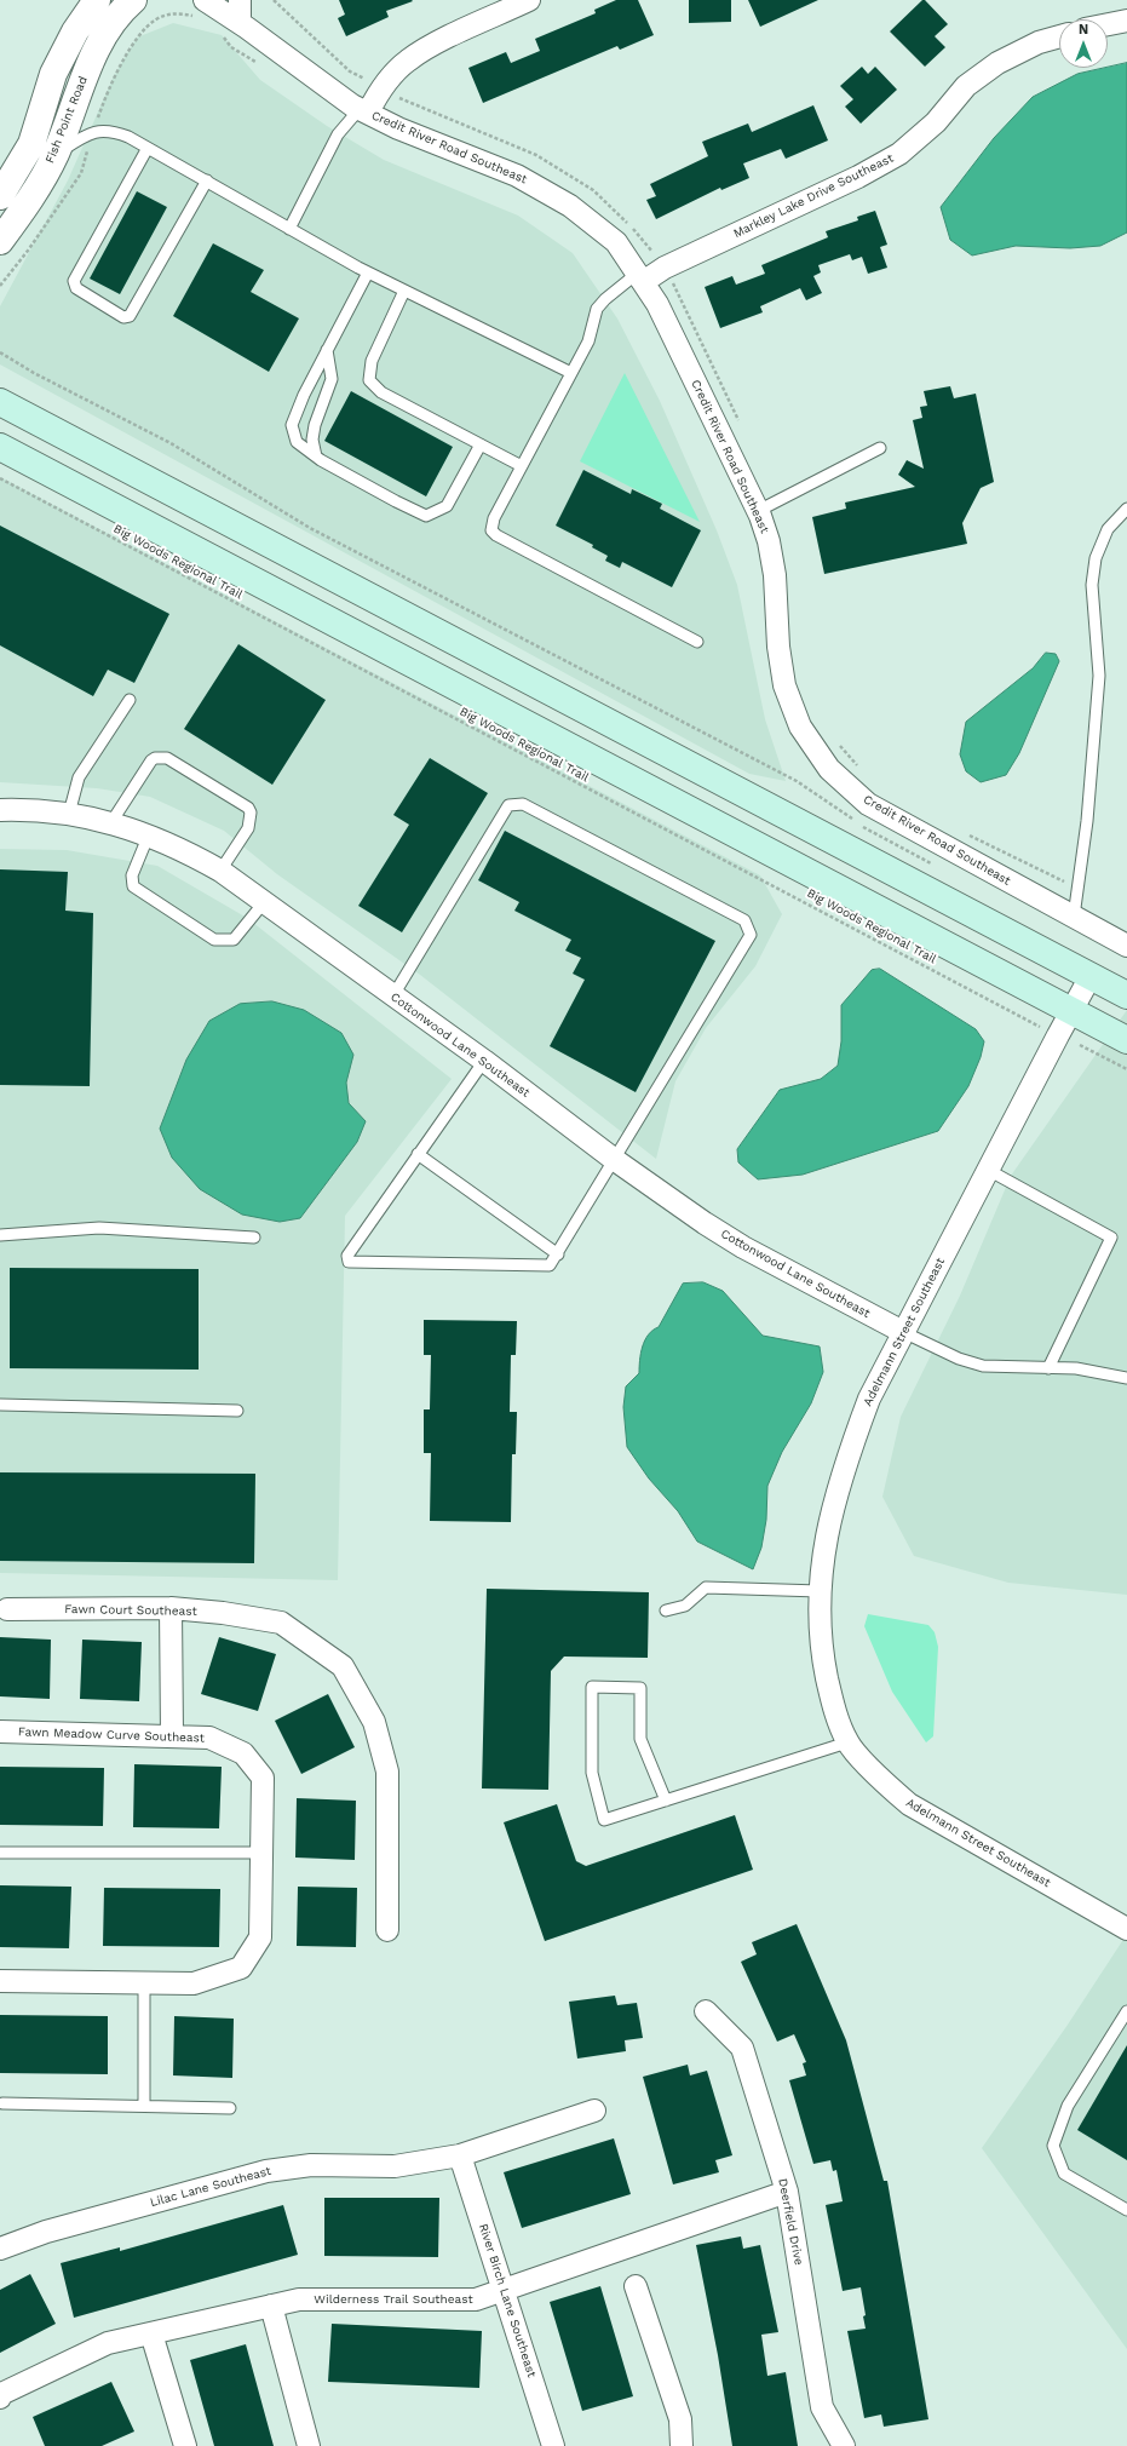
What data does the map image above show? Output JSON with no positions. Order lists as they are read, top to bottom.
{
  "streets": {
    "street": [
      "Fish Point Road",
      "Credit River Road Southeast",
      "Markley Lake Drive Southeast",
      "Cottonwood Lane Southeast",
      "Adelmann Street Southeast",
      "Fawn Court Southeast",
      "Fawn Meadow Curve Southeast",
      "Lilac Lane Southeast",
      "Deerfield Drive",
      "Wilderness Trail Southeast",
      "River Birch Lane Southeast"
    ],
    "path": ["Big Woods Regional Trail"]
  },
  "crossings": [
    ["Credit River Road Southeast", "Markley Lake Drive Southeast"],
    ["Cottonwood Lane Southeast", "Adelmann Street Southeast"],
    ["Lilac Lane Southeast", "River Birch Lane Southeast"],
    ["Deerfield Drive", "Wilderness Trail Southeast"],
    ["Wilderness Trail Southeast", "River Birch Lane Southeast"]
  ],
  "north": "top"
}
